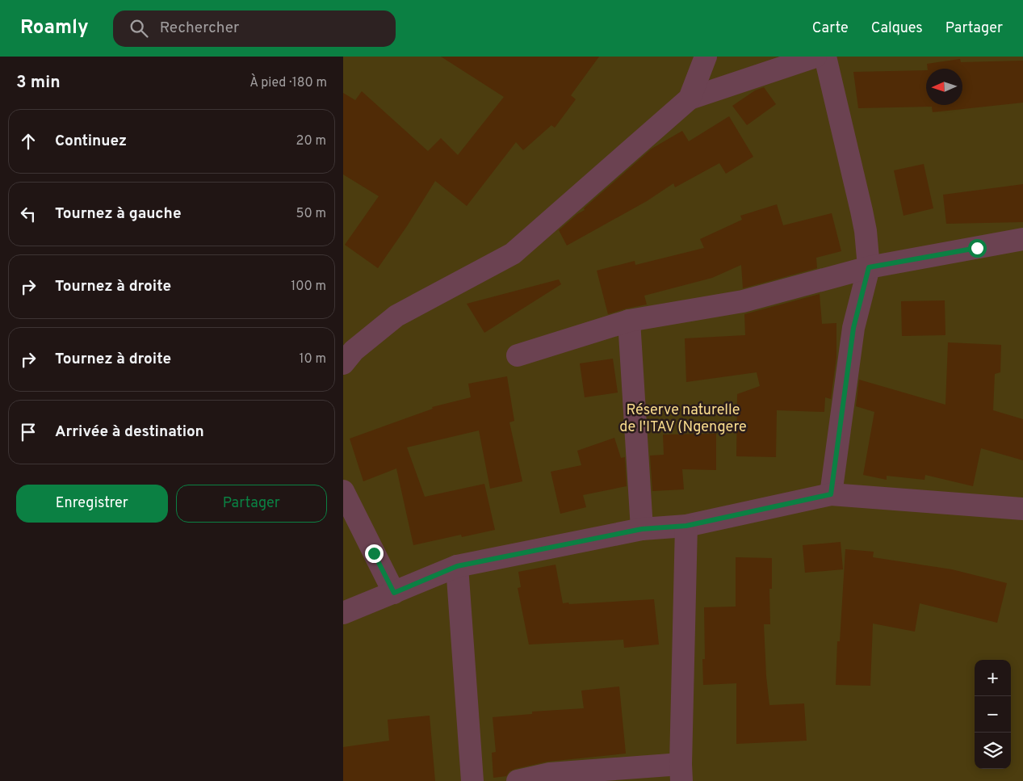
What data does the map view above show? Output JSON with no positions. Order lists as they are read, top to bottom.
{
  "parks": ["Réserve naturelle de l'ITAV (Ngengere"],
  "north": "left",
  "page": {
    "header": "Roamly",
    "search": "Rechercher",
    "nav": ["Carte", "Calques", "Partager"],
    "heading": ["3 min", "À pied · 180 m"],
    "list": [
      ["Continuez", "20 m"],
      ["Tournez à gauche", "50 m"],
      ["Tournez à droite", "100 m"],
      ["Tournez à droite", "10 m"],
      "Arrivée à destination"
    ],
    "buttons": ["Enregistrer", "Partager"],
    "map_buttons": ["+", "−"]
  }
}
